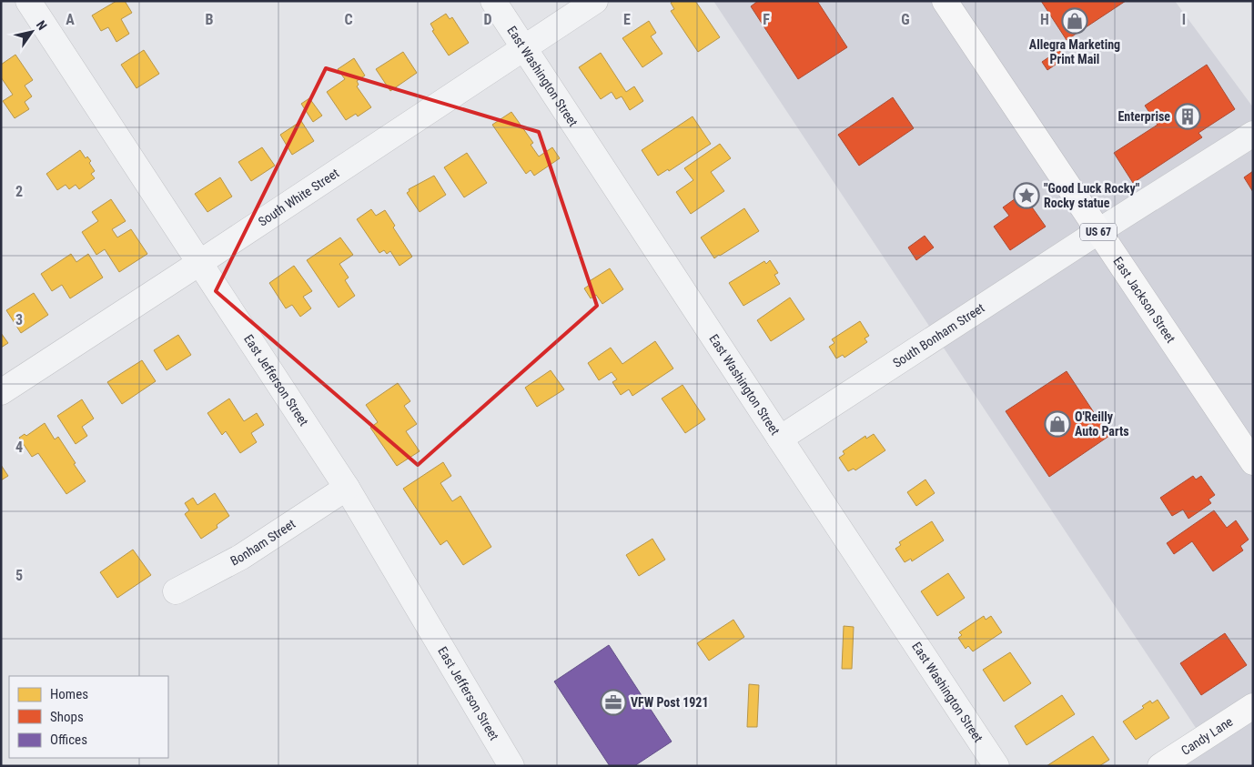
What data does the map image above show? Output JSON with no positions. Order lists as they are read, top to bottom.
{
  "streets": {
    "main road": ["US 67", "East Jackson Street", "Candy Lane"],
    "street": [
      "East Washington Street",
      "South White Street",
      "South Bonham Street",
      "East Jefferson Street",
      "Bonham Street"
    ]
  },
  "crossings": [
    ["East Washington Street", "South White Street"],
    ["East Washington Street", "South Bonham Street"],
    ["South White Street", "East Jefferson Street"],
    ["East Jackson Street", "South Bonham Street"],
    ["East Jefferson Street", "Bonham Street"]
  ],
  "places": {
    "shop": ["Allegra Marketing Print Mail", "O'Reilly Auto Parts"],
    "building": ["Enterprise"],
    "place": ["\"Good Luck Rocky\" Rocky statue"],
    "office": ["VFW Post 1921"]
  },
  "legend": ["Homes", "Shops", "Offices"],
  "north": "top right",
  "grid": {
    "columns": [
      "A",
      "B",
      "C",
      "D",
      "E",
      "F",
      "G",
      "H",
      "I"
    ],
    "rows": [
      "2",
      "3",
      "4",
      "5"
    ]
  }
}
